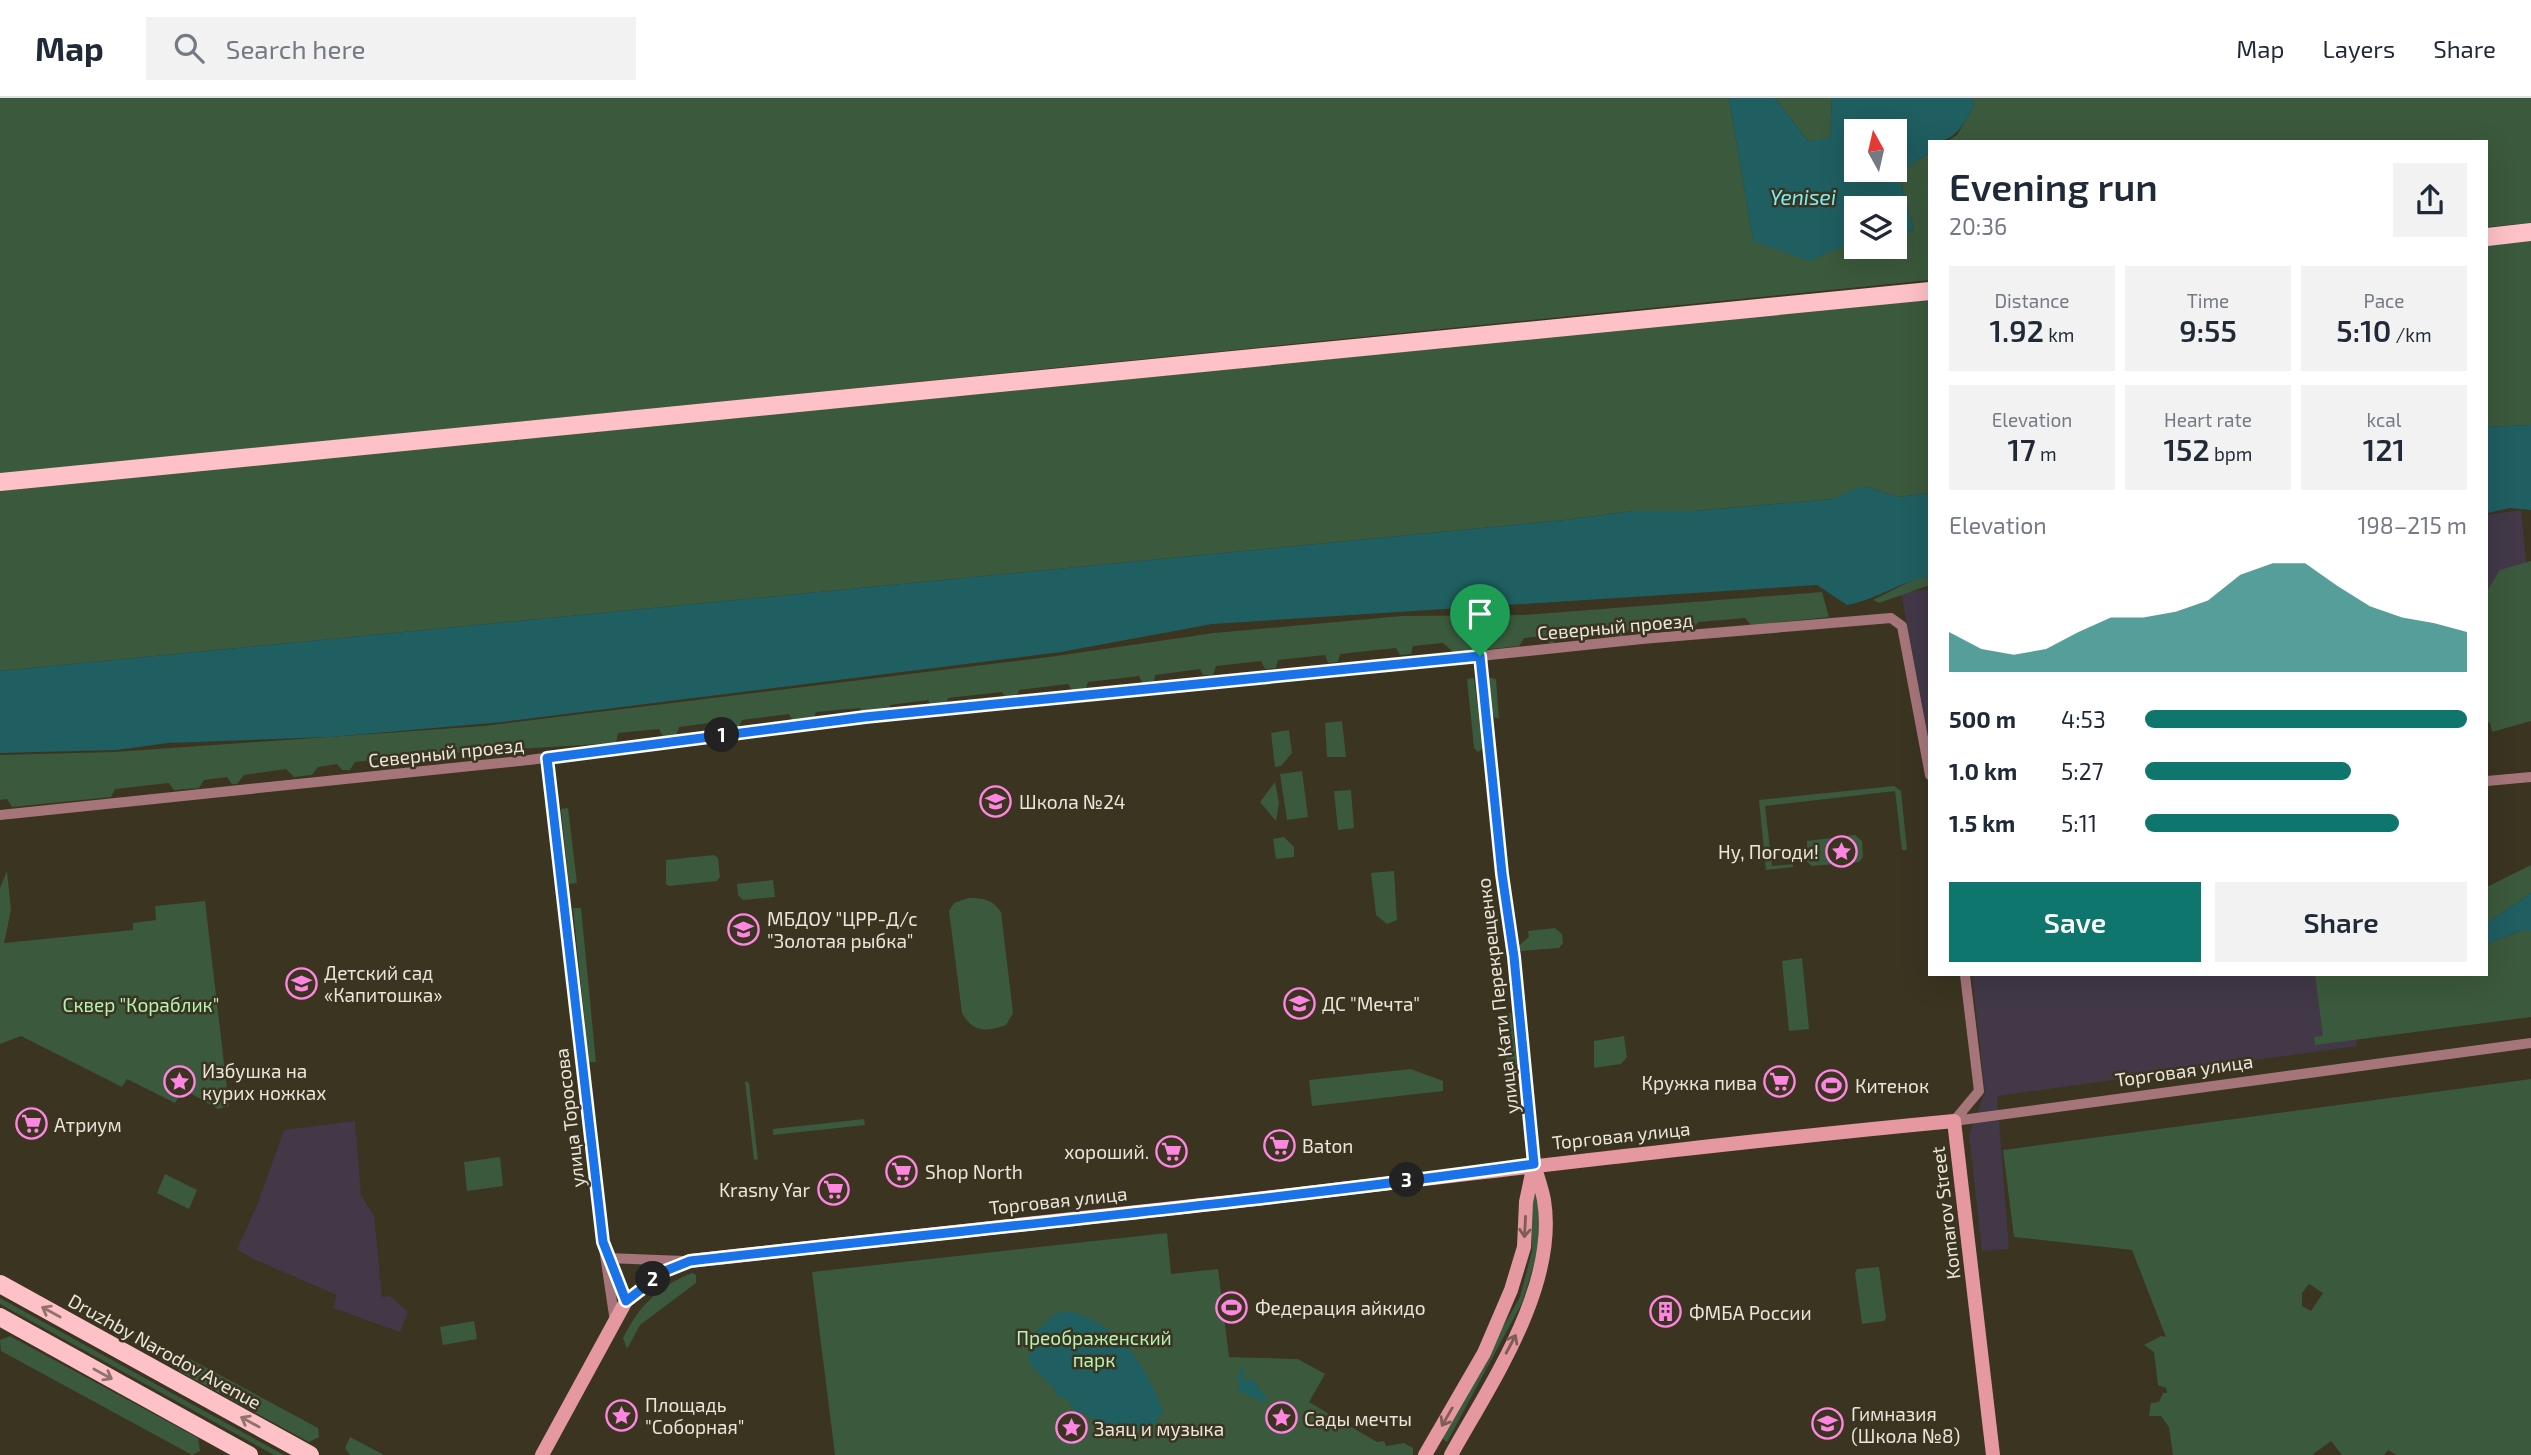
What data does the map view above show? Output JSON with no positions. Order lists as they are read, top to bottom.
{
  "streets": {
    "main road": ["Druzhby Narodov Avenue"],
    "street": [
      "Северный проезд",
      "улица Кати Перекрещенко",
      "Торговая улица",
      "улица Торосова",
      "Komarov Street"
    ]
  },
  "crossings": [
    ["Северный проезд", "улица Кати Перекрещенко"],
    ["Северный проезд", "улица Торосова"],
    ["улица Кати Перекрещенко", "Торговая улица"],
    ["Торговая улица", "улица Торосова"],
    ["Торговая улица", "Komarov Street"]
  ],
  "water": ["Yenisei"],
  "parks": ["Сквер \"Кораблик\"", "Преображенский парк"],
  "places": {
    "school or university": [
      "Школа №24",
      "МБДОУ \"ЦРР-Д/с \"Золотая рыбка\"",
      "Детский сад «Капитошка»",
      "ДС \"Мечта\"",
      "Гимназия (Школа №8)"
    ],
    "place": [
      "Ну, Погоди!",
      "Избушка на курих ножках",
      "Площадь \"Соборная\"",
      "Сады мечты",
      "Заяц и музыка"
    ],
    "supermarket": [
      "Кружка пива",
      "Атриум",
      "Baton",
      "хороший.",
      "Shop North",
      "Krasny Yar"
    ],
    "sports": ["Китенок", "Федерация айкидо"],
    "building": ["ФМБА России"]
  },
  "north": "top",
  "page": {
    "header": "Map",
    "search": "Search here",
    "nav": ["Map", "Layers", "Share"],
    "heading": ["Evening run", "20:36"],
    "stats": [
      ["Distance", "1.92 km"],
      ["Time", "9:55"],
      ["Pace", "5:10 /km"],
      ["Elevation", "17 m"],
      ["Heart rate", "152 bpm"],
      ["kcal", "121"]
    ],
    "chart": ["Elevation", "198–215 m"],
    "list": [
      {
        "name": "500 m",
        "note": "4:53"
      },
      {
        "name": "1.0 km",
        "note": "5:27"
      },
      {
        "name": "1.5 km",
        "note": "5:11"
      }
    ],
    "pins": ["1", "3", "2"],
    "buttons": ["Save", "Share"]
  }
}
